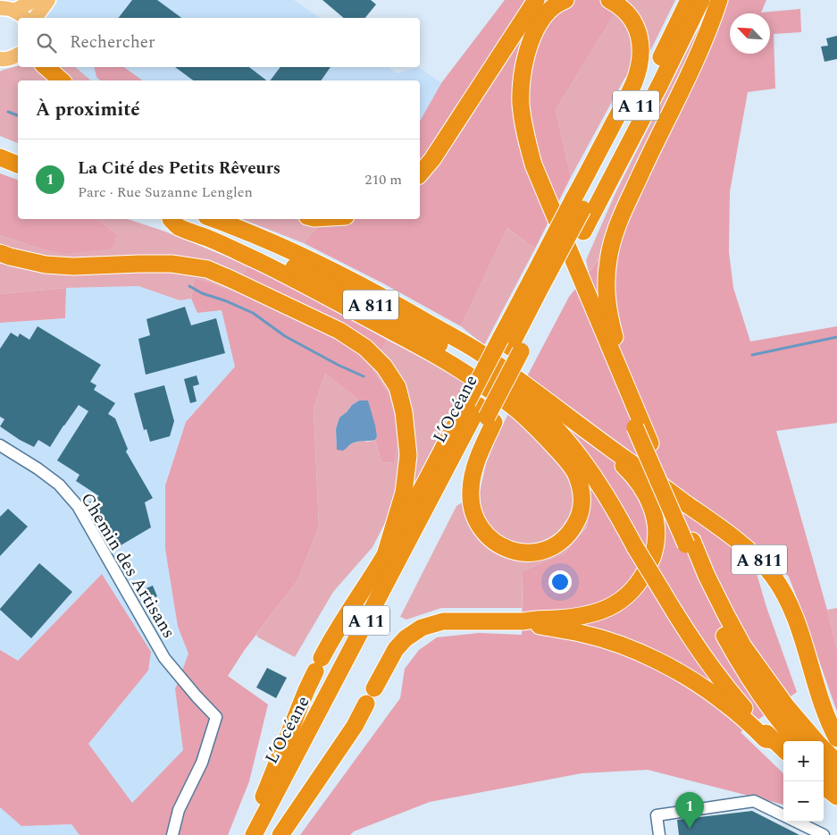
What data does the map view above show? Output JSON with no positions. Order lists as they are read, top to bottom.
{
  "streets": {
    "highway": ["A 11", "A 811", "L’Océane"],
    "street": ["Chemin des Artisans"]
  },
  "north": "top left",
  "page": {
    "search": "Rechercher",
    "heading": "À proximité",
    "list": [
      {
        "mark": "1",
        "name": "La Cité des Petits Rêveurs",
        "note": "Parc · Rue Suzanne Lenglen",
        "value": "210 m"
      }
    ],
    "map_buttons": ["+", "−"],
    "pins": "1"
  }
}
